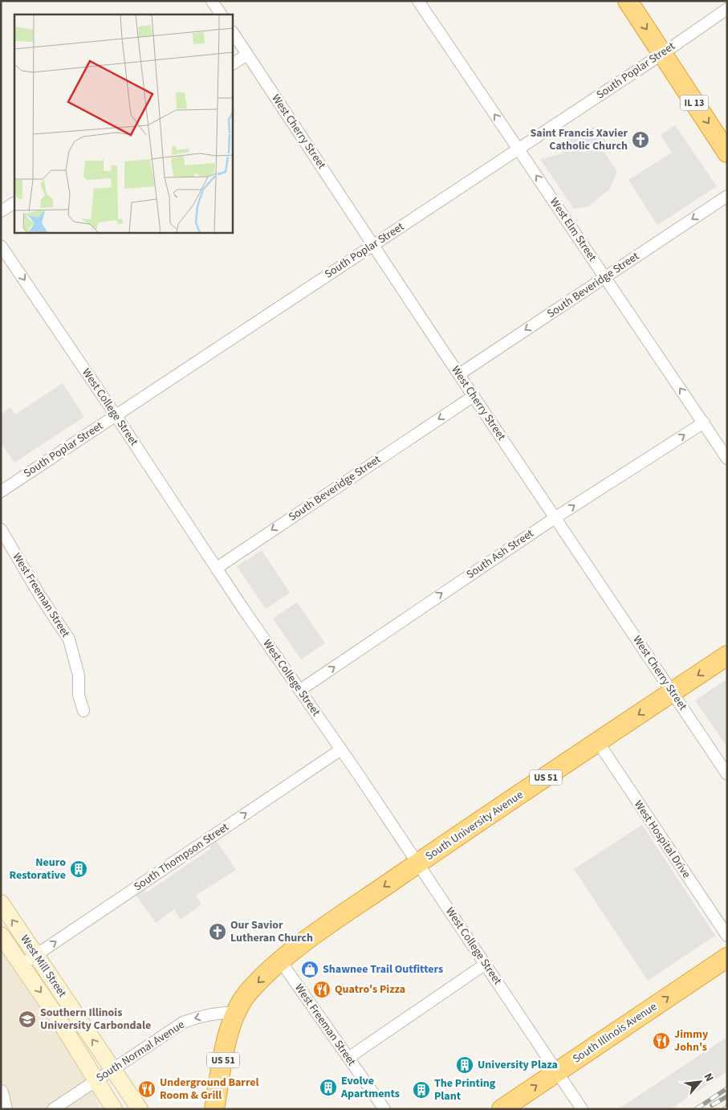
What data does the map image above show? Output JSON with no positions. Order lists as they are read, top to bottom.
{
  "streets": {
    "highway": [
      "IL 13",
      "US 51",
      "South University Avenue",
      "South Illinois Avenue"
    ],
    "main road": ["West Mill Street"],
    "street": [
      "South Poplar Street",
      "West Cherry Street",
      "West Elm Street",
      "South Beveridge Street",
      "West College Street",
      "South Ash Street",
      "West Freeman Street",
      "West Hospital Drive",
      "South Thompson Street",
      "South Normal Avenue"
    ]
  },
  "crossings": [
    ["South Poplar Street", "IL 13"],
    ["South Poplar Street", "West Cherry Street"],
    ["South Poplar Street", "West Elm Street"],
    ["South Poplar Street", "West College Street"],
    ["West Cherry Street", "South Beveridge Street"],
    ["West Cherry Street", "South Ash Street"],
    ["West Cherry Street", "South University Avenue"],
    ["West Elm Street", "South Beveridge Street"],
    ["West Elm Street", "South Ash Street"],
    ["South Beveridge Street", "West College Street"],
    ["West College Street", "South Ash Street"],
    ["West College Street", "South University Avenue"],
    ["West College Street", "South Thompson Street"],
    ["West College Street", "South Illinois Avenue"],
    ["West Freeman Street", "South University Avenue"],
    ["US 51", "South University Avenue"],
    ["US 51", "South Normal Avenue"],
    ["South University Avenue", "West Hospital Drive"],
    ["South University Avenue", "South Normal Avenue"],
    ["South Thompson Street", "West Mill Street"],
    ["West Mill Street", "South Normal Avenue"]
  ],
  "one_way": [
    "West Elm Street",
    "South Beveridge Street",
    "South Ash Street",
    "South University Avenue",
    "South Thompson Street",
    "South Illinois Avenue",
    "South Normal Avenue"
  ],
  "places": {
    "church": ["Saint Francis Xavier Catholic Church", "Our Savior Lutheran Church"],
    "building": [
      "Neuro Restorative",
      "University Plaza",
      "Evolve Apartments",
      "The Printing Plant"
    ],
    "shop": ["Shawnee Trail Outfitters"],
    "restaurant": ["Quatro's Pizza", "Jimmy John's", "Underground Barrel Room & Grill"],
    "school or university": ["Southern Illinois University Carbondale"]
  },
  "north": "top right"
}
